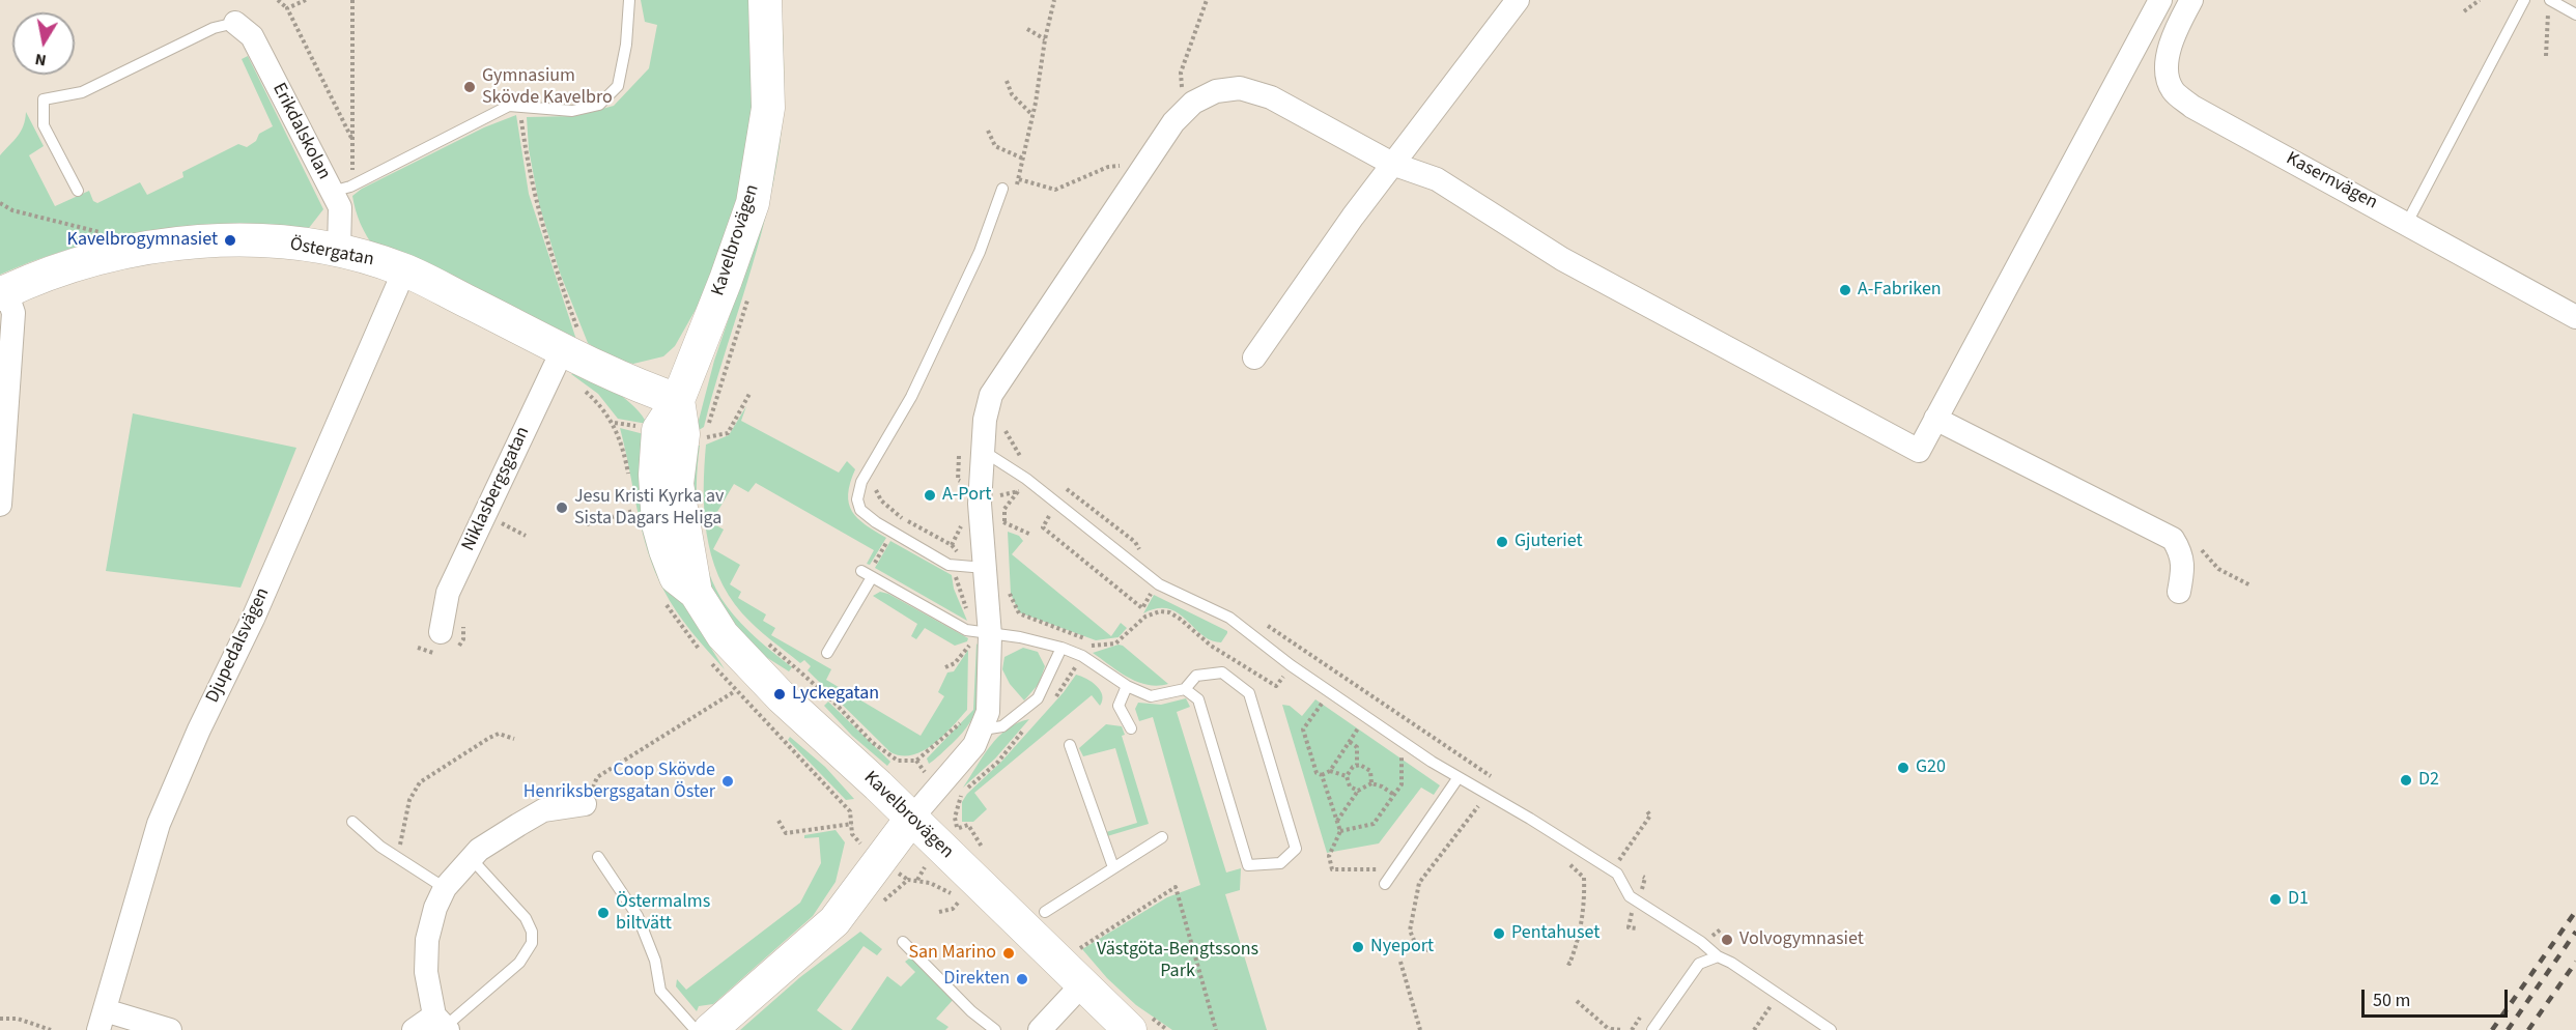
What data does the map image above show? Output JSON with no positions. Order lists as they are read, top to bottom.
{
  "streets": {
    "main road": ["Kavelbrovägen", "Östergatan"],
    "street": [
      "Erikdalskolan",
      "Kasernvägen",
      "Niklasbergsgatan",
      "Djupedalsvägen"
    ]
  },
  "crossings": [
    ["Erikdalskolan", "Östergatan"],
    ["Kavelbrovägen", "Östergatan"],
    ["Östergatan", "Niklasbergsgatan"],
    ["Östergatan", "Djupedalsvägen"]
  ],
  "parks": ["Västgöta-Bengtssons Park"],
  "places": [
    "Gymnasium Skövde Kavelbro",
    "Kavelbrogymnasiet",
    "A-Fabriken",
    "A-Port",
    "Jesu Kristi Kyrka av Sista Dagars Heliga",
    "Gjuteriet",
    "Lyckegatan",
    "G20",
    "D2",
    "Coop Skövde Henriksbergsgatan Öster",
    "D1",
    "Östermalms biltvätt",
    "Pentahuset",
    "Volvogymnasiet",
    "Nyeport",
    "San Marino",
    "Direkten"
  ],
  "scale_bar": "50 m",
  "north": "bottom"
}
